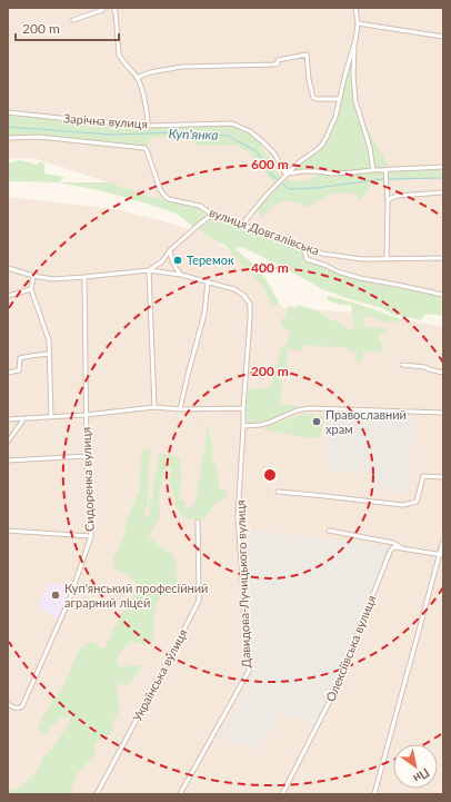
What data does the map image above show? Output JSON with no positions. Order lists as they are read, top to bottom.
{
  "streets": {
    "street": [
      "Зарічна вулиця",
      "вулиця Довгалівська",
      "Сидоренка вулиця",
      "Давидова-Лучицького вулиця",
      "Олексіївська вулиця",
      "Українська вулиця"
    ]
  },
  "water": ["Куп'янка"],
  "places": ["Теремок", "Православний храм", "Куп'янський професійний аграрний ліцей"],
  "scale_bar": "200 m",
  "north": "bottom right",
  "rings": ["600 m", "400 m", "200 m"]
}
